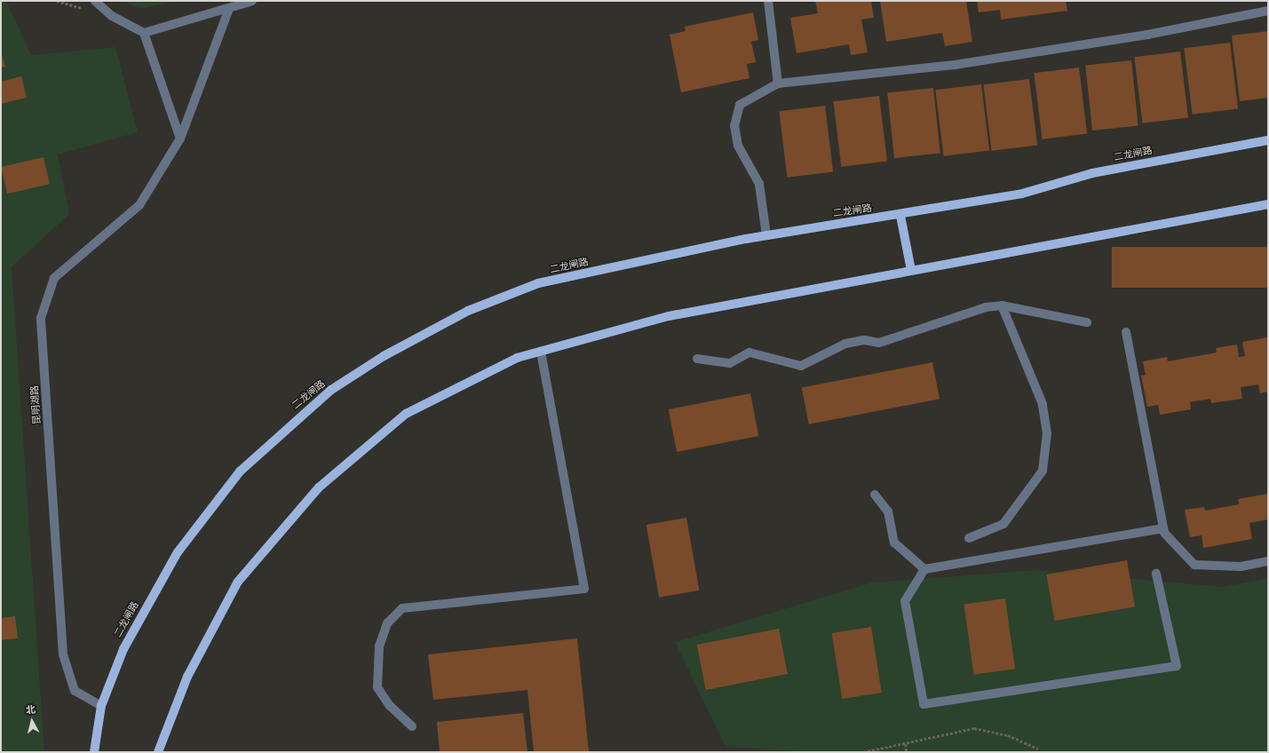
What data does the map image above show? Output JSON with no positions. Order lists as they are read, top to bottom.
{
  "streets": {
    "main road": ["二龙闸路"],
    "street": ["昆明湖路"]
  },
  "crossings": [
    ["二龙闸路", "昆明湖路"]
  ],
  "north": "top"
}
